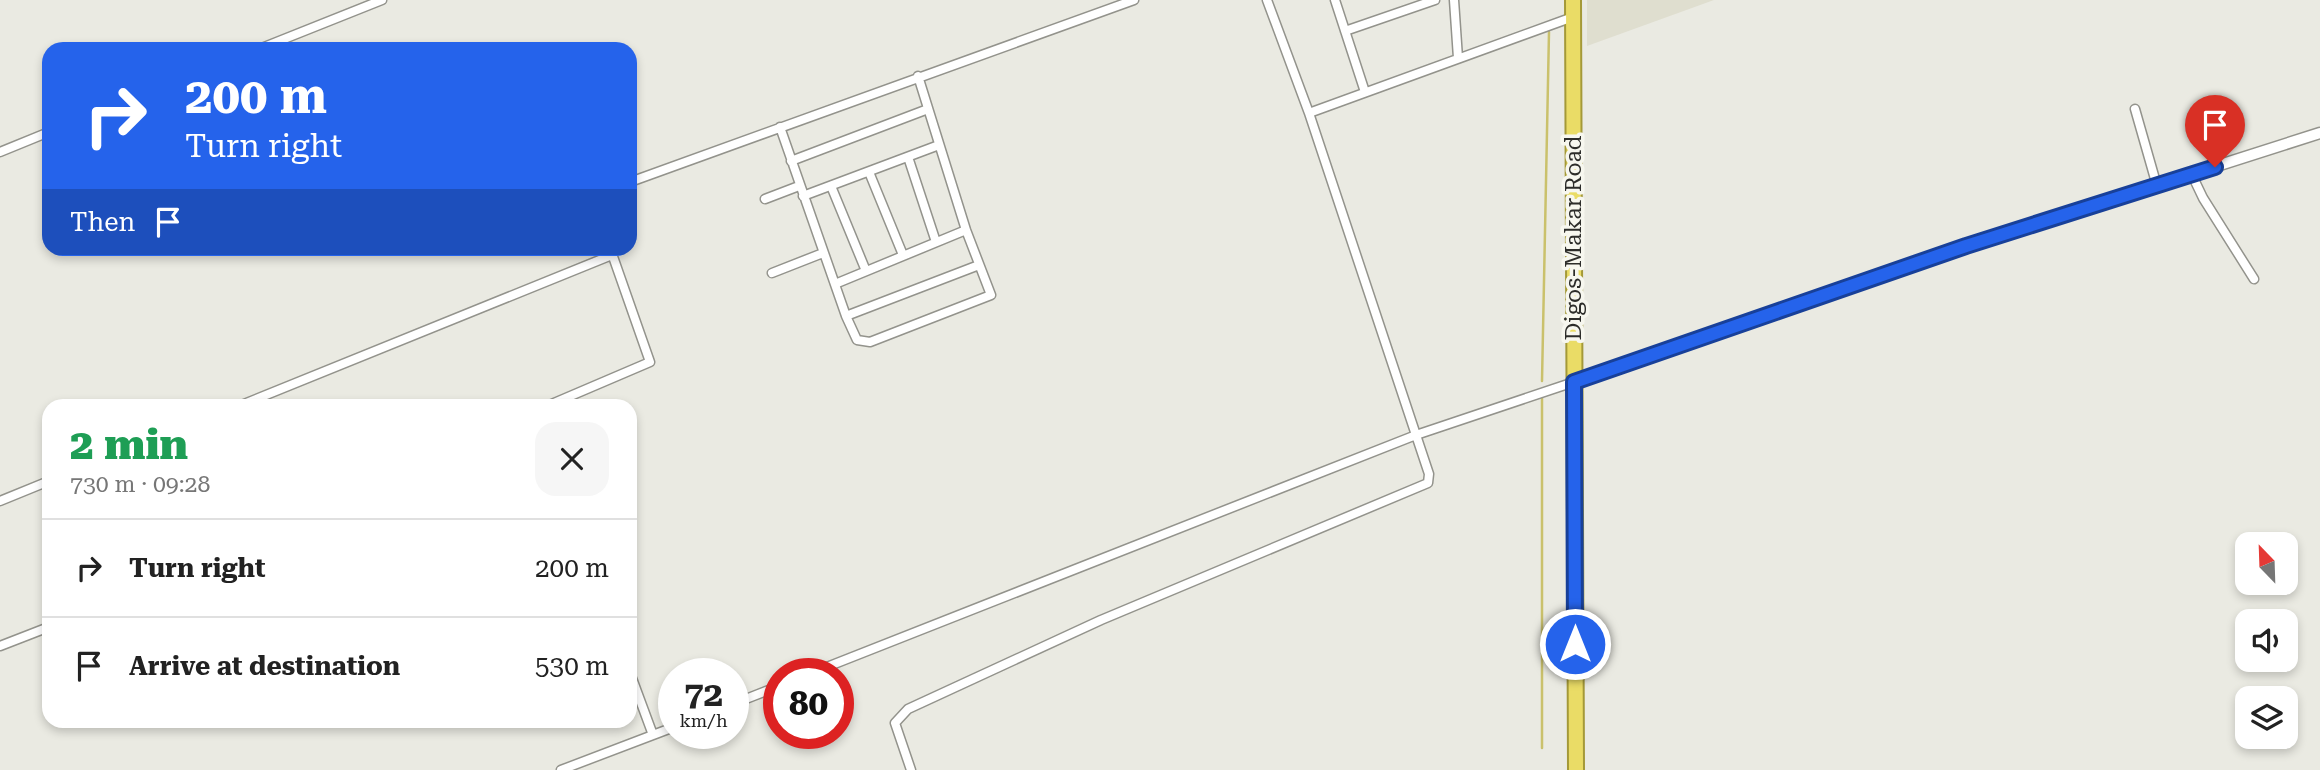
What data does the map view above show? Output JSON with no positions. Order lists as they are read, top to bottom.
{
  "streets": {
    "highway": ["Digos-Makar Road"]
  },
  "north": "top left",
  "page": {
    "turn": ["200 m", "Turn right"],
    "then": "Then",
    "heading": ["2 min", "730 m · 09:28"],
    "list": [
      {
        "name": "Turn right",
        "value": "200 m"
      },
      {
        "name": "Arrive at destination",
        "value": "530 m"
      }
    ],
    "speed": "72 km/h",
    "limit": "80"
  }
}
